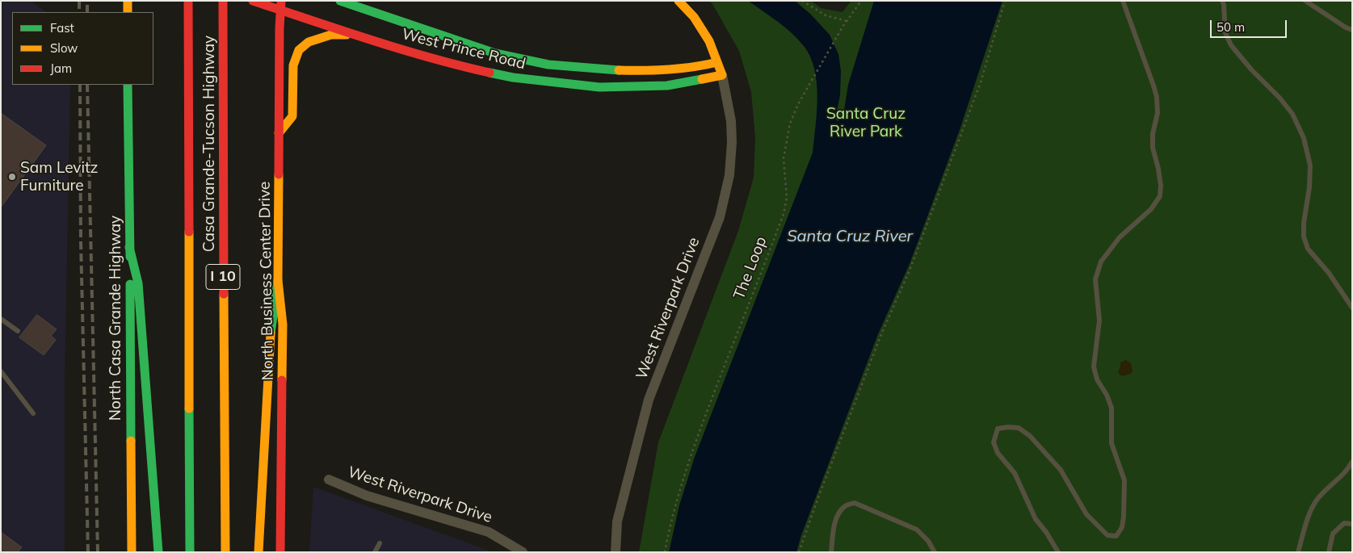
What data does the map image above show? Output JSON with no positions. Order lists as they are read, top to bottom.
{
  "streets": {
    "main road": [
      "West Prince Road",
      "Casa Grande-Tucson Highway",
      "I 10",
      "North Business Center Drive",
      "North Casa Grande Highway"
    ],
    "street": ["West Riverpark Drive"],
    "path": ["The Loop"]
  },
  "crossings": [
    ["West Prince Road", "North Business Center Drive"],
    ["West Prince Road", "West Riverpark Drive"]
  ],
  "water": ["Santa Cruz River"],
  "parks": ["Santa Cruz River Park"],
  "places": ["Sam Levitz Furniture"],
  "legend": ["Fast", "Slow", "Jam"],
  "scale_bar": "50 m"
}
